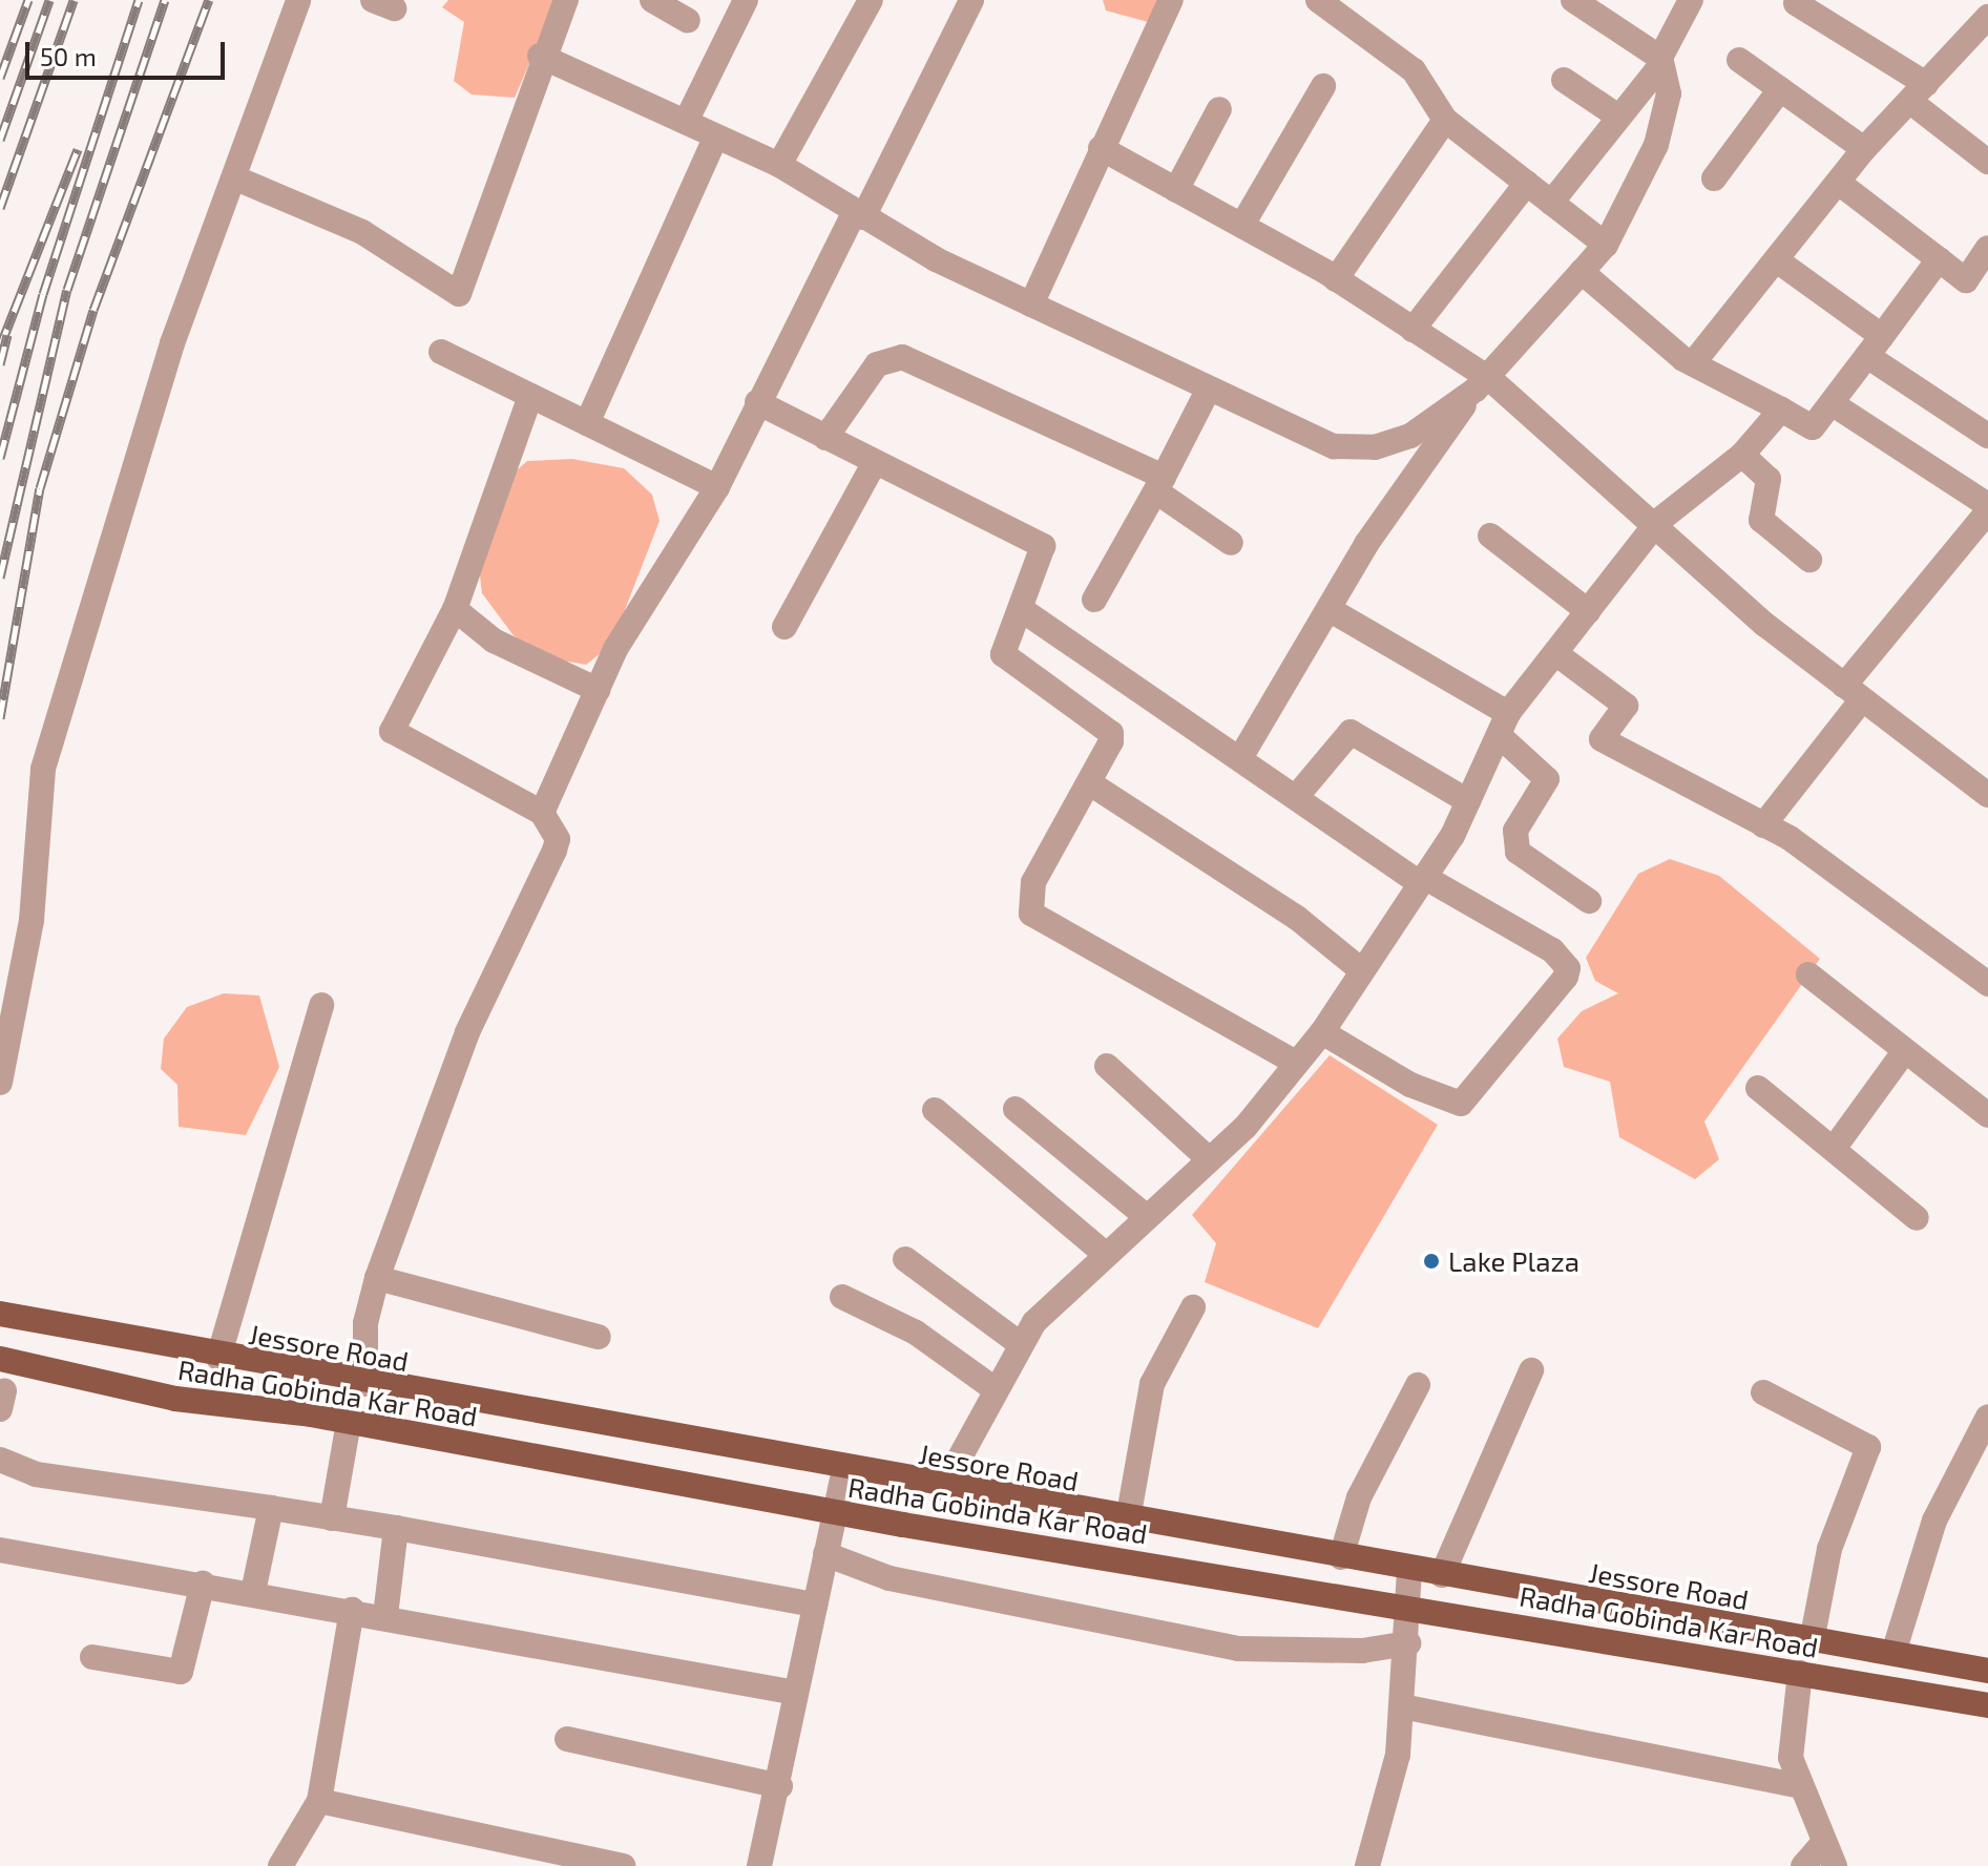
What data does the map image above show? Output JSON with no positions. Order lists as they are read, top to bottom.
{
  "streets": {
    "main road": ["Jessore Road", "Radha Gobinda Kar Road"]
  },
  "places": ["Lake Plaza"],
  "scale_bar": "50 m"
}
